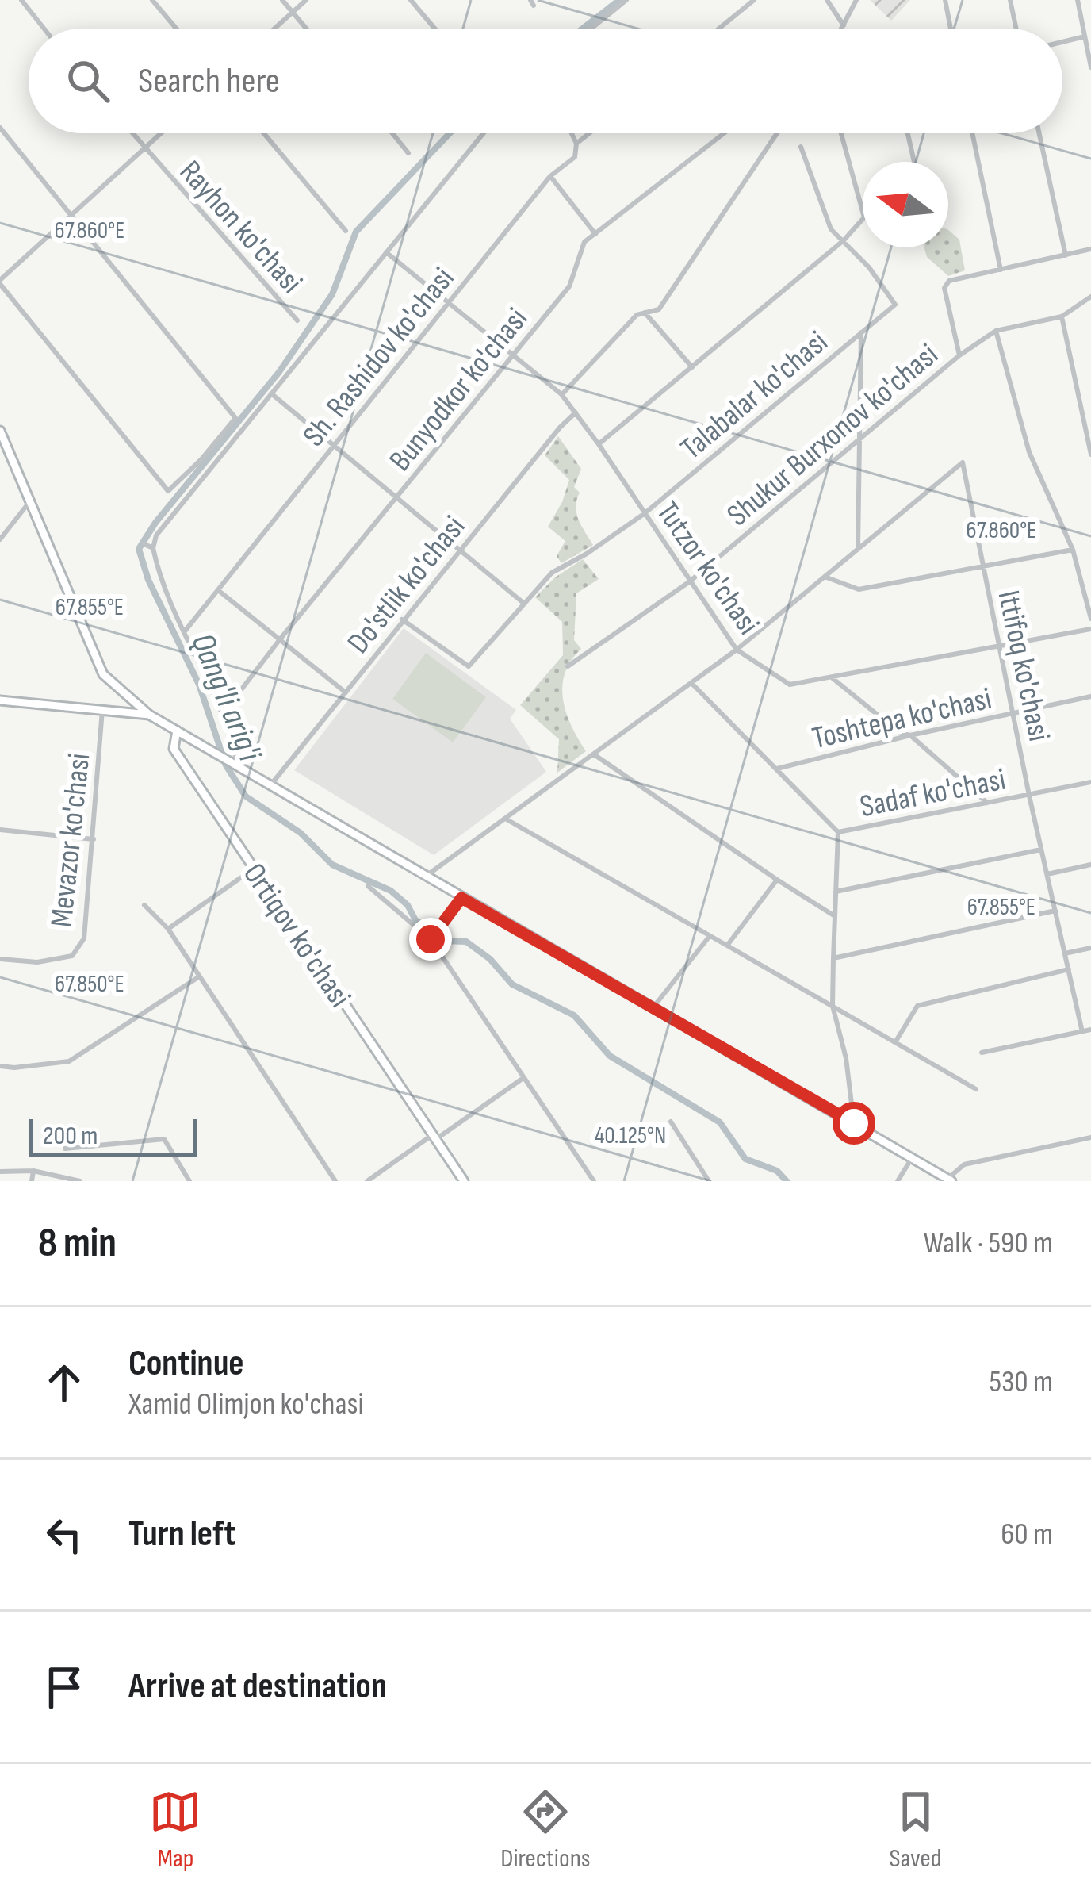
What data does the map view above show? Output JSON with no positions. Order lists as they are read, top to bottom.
{
  "streets": {
    "main road": ["Ortiqov ko'chasi"],
    "street": [
      "Rayhon ko'chasi",
      "Sh. Rashidov ko'chasi",
      "Bunyodkor ko'chasi",
      "Talabalar ko'chasi",
      "Shukur Burxonov ko'chasi",
      "Tutzor ko'chasi",
      "Do'stlik ko'chasi",
      "Ittifoq ko'chasi",
      "Toshtepa ko'chasi",
      "Sadaf ko'chasi",
      "Mevazor ko'chasi"
    ]
  },
  "crossings": [
    ["Sh. Rashidov ko'chasi", "Tutzor ko'chasi"],
    ["Bunyodkor ko'chasi", "Tutzor ko'chasi"],
    ["Talabalar ko'chasi", "Tutzor ko'chasi"],
    ["Talabalar ko'chasi", "Do'stlik ko'chasi"],
    ["Shukur Burxonov ko'chasi", "Tutzor ko'chasi"],
    ["Tutzor ko'chasi", "Do'stlik ko'chasi"],
    ["Tutzor ko'chasi", "Ittifoq ko'chasi"],
    ["Ittifoq ko'chasi", "Toshtepa ko'chasi"],
    ["Ittifoq ko'chasi", "Sadaf ko'chasi"]
  ],
  "water": ["Qang'li arig'i"],
  "scale_bar": "200 m",
  "north": "left",
  "page": {
    "search": "Search here",
    "scale": "200 m",
    "heading": ["8 min", "Walk · 590 m"],
    "list": [
      ["Continue", "Xamid Olimjon ko'chasi", "530 m"],
      ["Turn left", "60 m"],
      "Arrive at destination"
    ],
    "nav": ["Map", "Directions", "Saved"]
  },
  "coordinates": [
    "67.860°E",
    "67.855°E",
    "67.850°E",
    "40.125°N"
  ]
}
